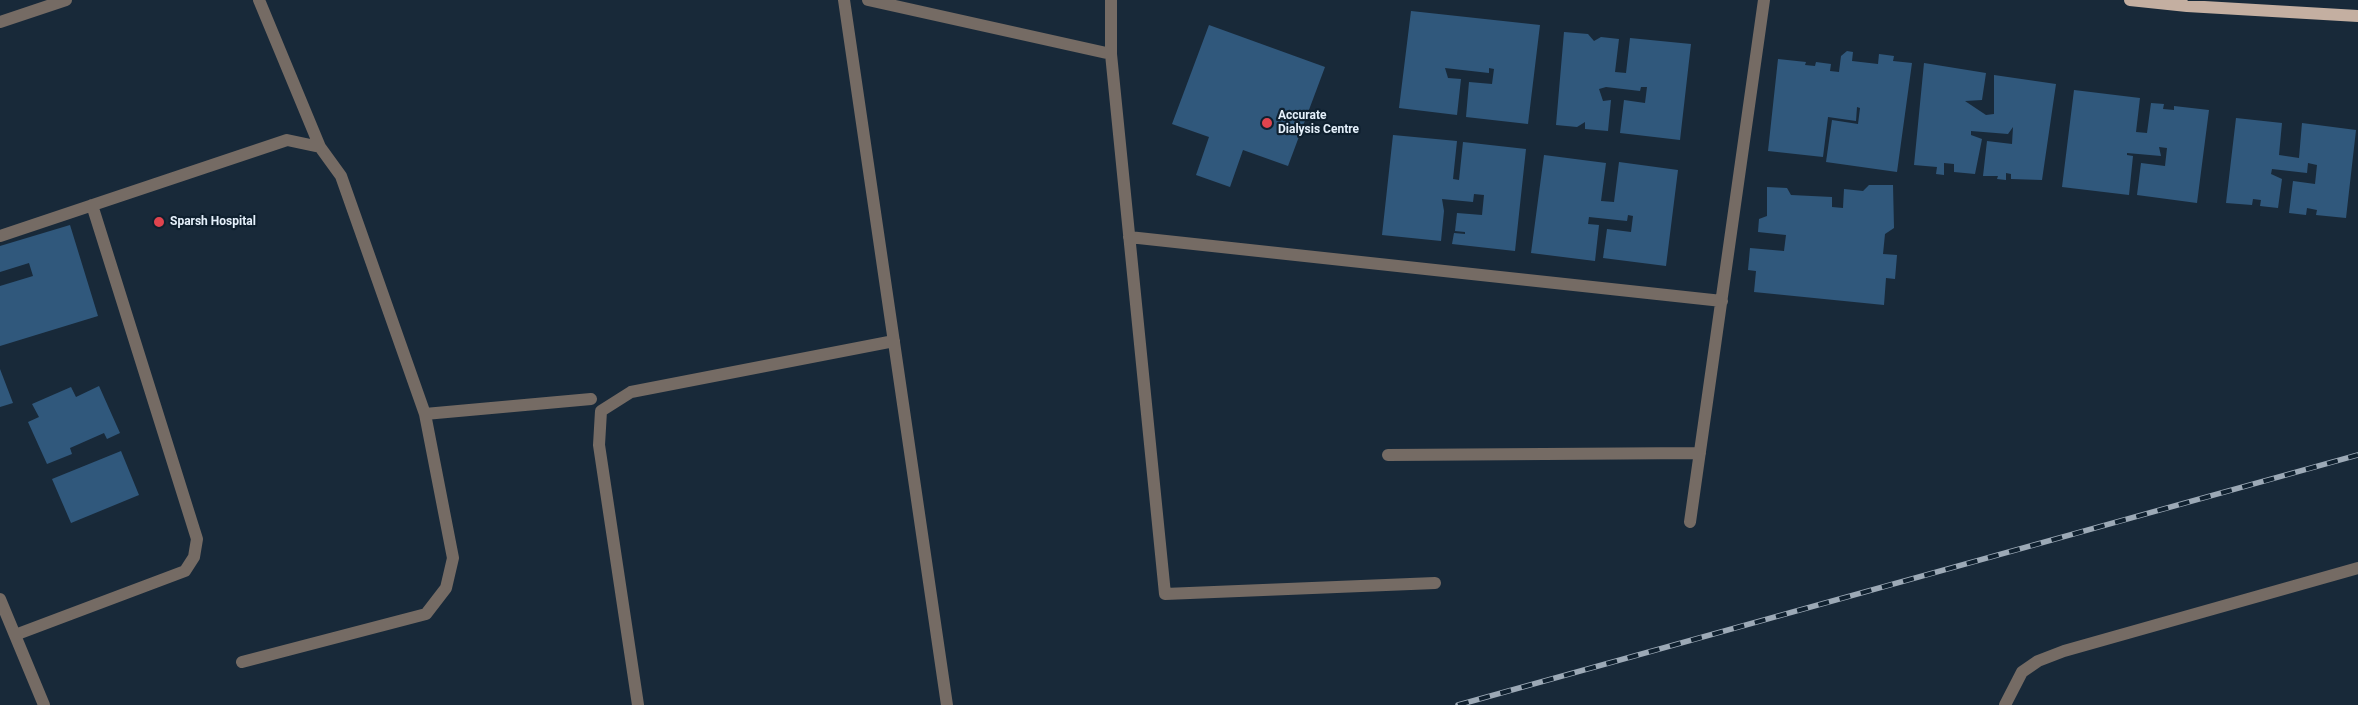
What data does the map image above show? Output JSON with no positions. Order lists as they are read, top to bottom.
{
  "places": ["Accurate Dialysis Centre", "Sparsh Hospital"]
}
